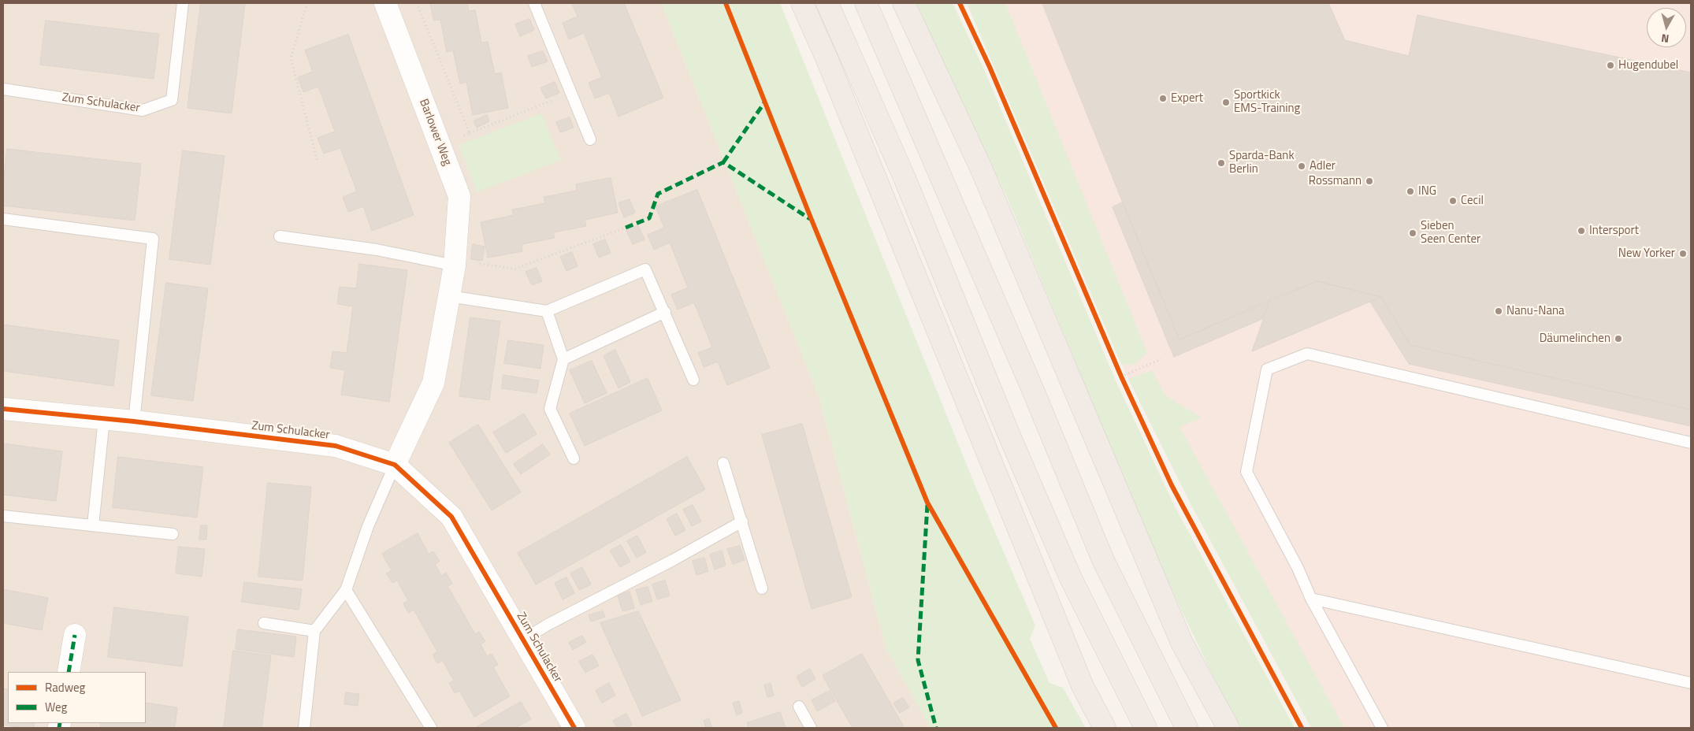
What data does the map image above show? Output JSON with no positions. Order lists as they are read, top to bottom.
{
  "streets": {
    "street": ["Zum Schulacker", "Barlower Weg"]
  },
  "crossings": [
    ["Zum Schulacker", "Barlower Weg"]
  ],
  "places": [
    "Hugendubel",
    "Expert",
    "Sportkick EMS-Training",
    "Sparda-Bank Berlin",
    "Adler",
    "Rossmann",
    "ING",
    "Cecil",
    "Intersport",
    "Sieben Seen Center",
    "New Yorker",
    "Nanu-Nana",
    "Däumelinchen"
  ],
  "legend": ["Radweg", "Weg"],
  "north": "bottom"
}
